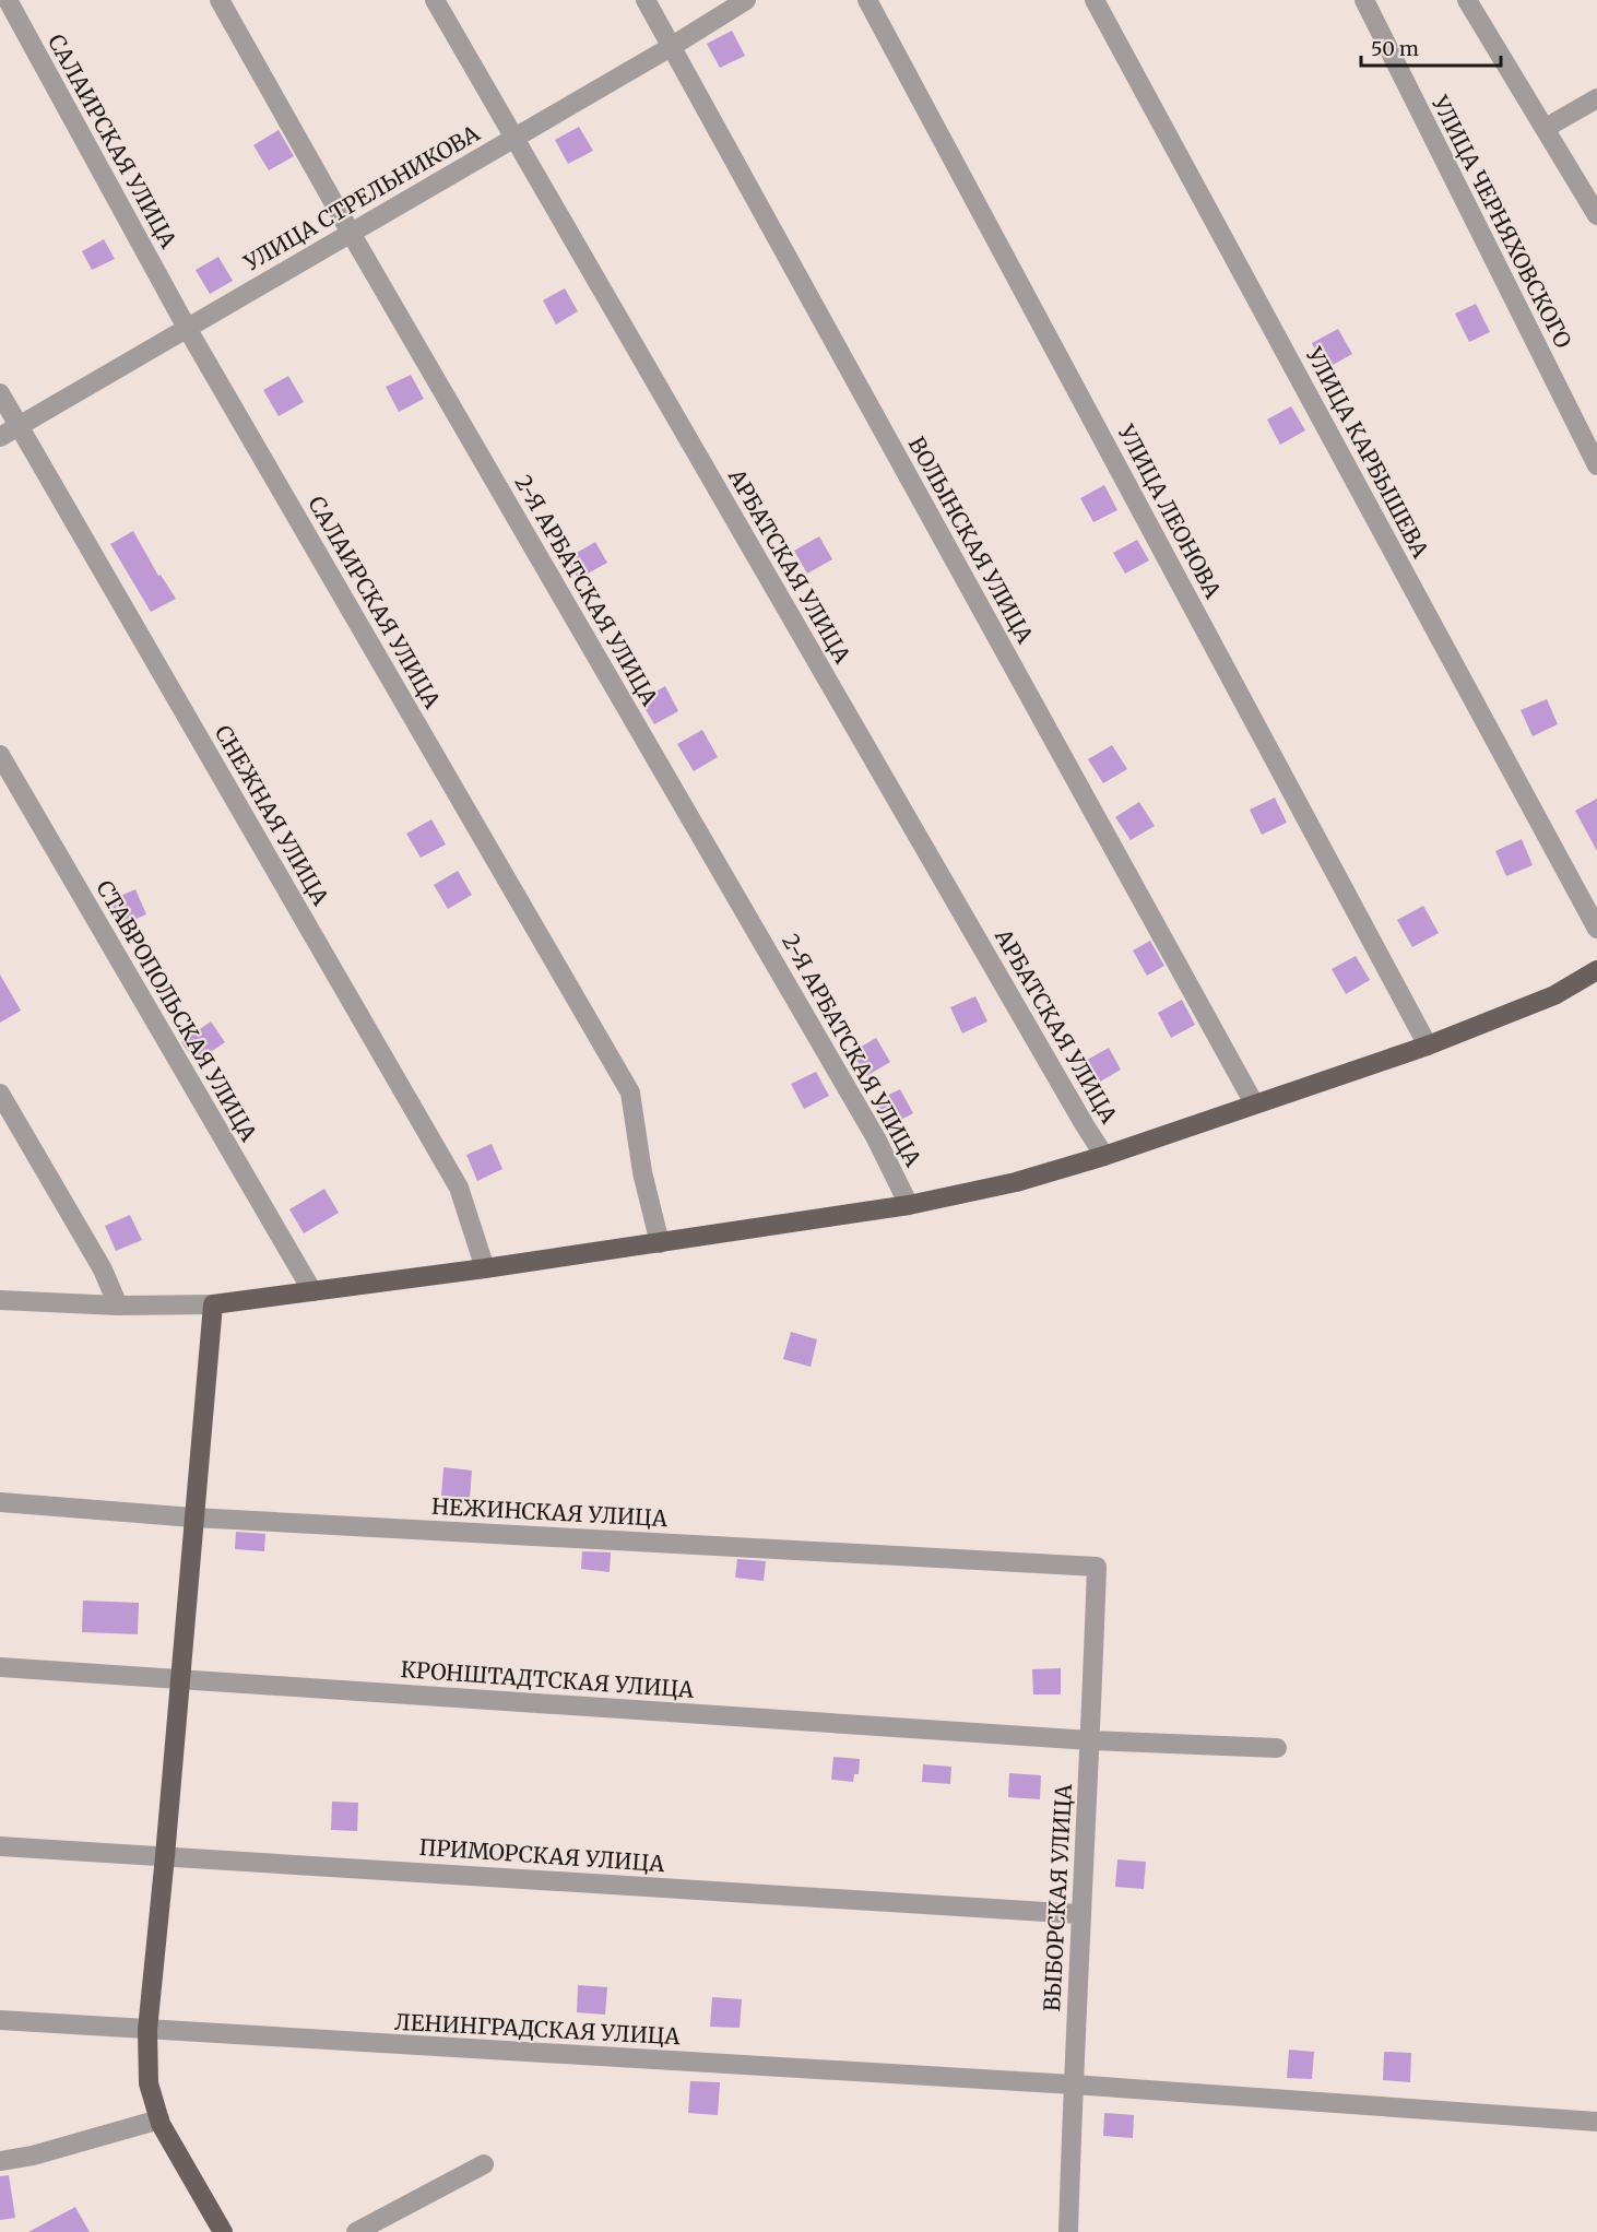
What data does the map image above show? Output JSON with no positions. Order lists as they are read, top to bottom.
{
  "streets": {
    "street": [
      "САЛАИРСКАЯ УЛИЦА",
      "УЛИЦА СТРЕЛЬНИКОВА",
      "УЛИЦА ЧЕРНЯХОВСКОГО",
      "УЛИЦА КАРБЫШЕВА",
      "УЛИЦА ЛЕОНОВА",
      "ВОЛЫНСКАЯ УЛИЦА",
      "АРБАТСКАЯ УЛИЦА",
      "2-Я АРБАТСКАЯ УЛИЦА",
      "СНЕЖНАЯ УЛИЦА",
      "СТАВРОПОЛЬСКАЯ УЛИЦА",
      "НЕЖИНСКАЯ УЛИЦА",
      "КРОНШТАДТСКАЯ УЛИЦА",
      "ПРИМОРСКАЯ УЛИЦА",
      "ВЫБОРСКАЯ УЛИЦА",
      "ЛЕНИНГРАДСКАЯ УЛИЦА"
    ]
  },
  "crossings": [
    ["САЛАИРСКАЯ УЛИЦА", "УЛИЦА СТРЕЛЬНИКОВА"],
    ["УЛИЦА СТРЕЛЬНИКОВА", "ВОЛЫНСКАЯ УЛИЦА"],
    ["УЛИЦА СТРЕЛЬНИКОВА", "АРБАТСКАЯ УЛИЦА"],
    ["УЛИЦА СТРЕЛЬНИКОВА", "2-Я АРБАТСКАЯ УЛИЦА"],
    ["УЛИЦА СТРЕЛЬНИКОВА", "СНЕЖНАЯ УЛИЦА"],
    ["НЕЖИНСКАЯ УЛИЦА", "ВЫБОРСКАЯ УЛИЦА"],
    ["КРОНШТАДТСКАЯ УЛИЦА", "ВЫБОРСКАЯ УЛИЦА"],
    ["ПРИМОРСКАЯ УЛИЦА", "ВЫБОРСКАЯ УЛИЦА"],
    ["ВЫБОРСКАЯ УЛИЦА", "ЛЕНИНГРАДСКАЯ УЛИЦА"]
  ],
  "scale_bar": "50 m"
}
